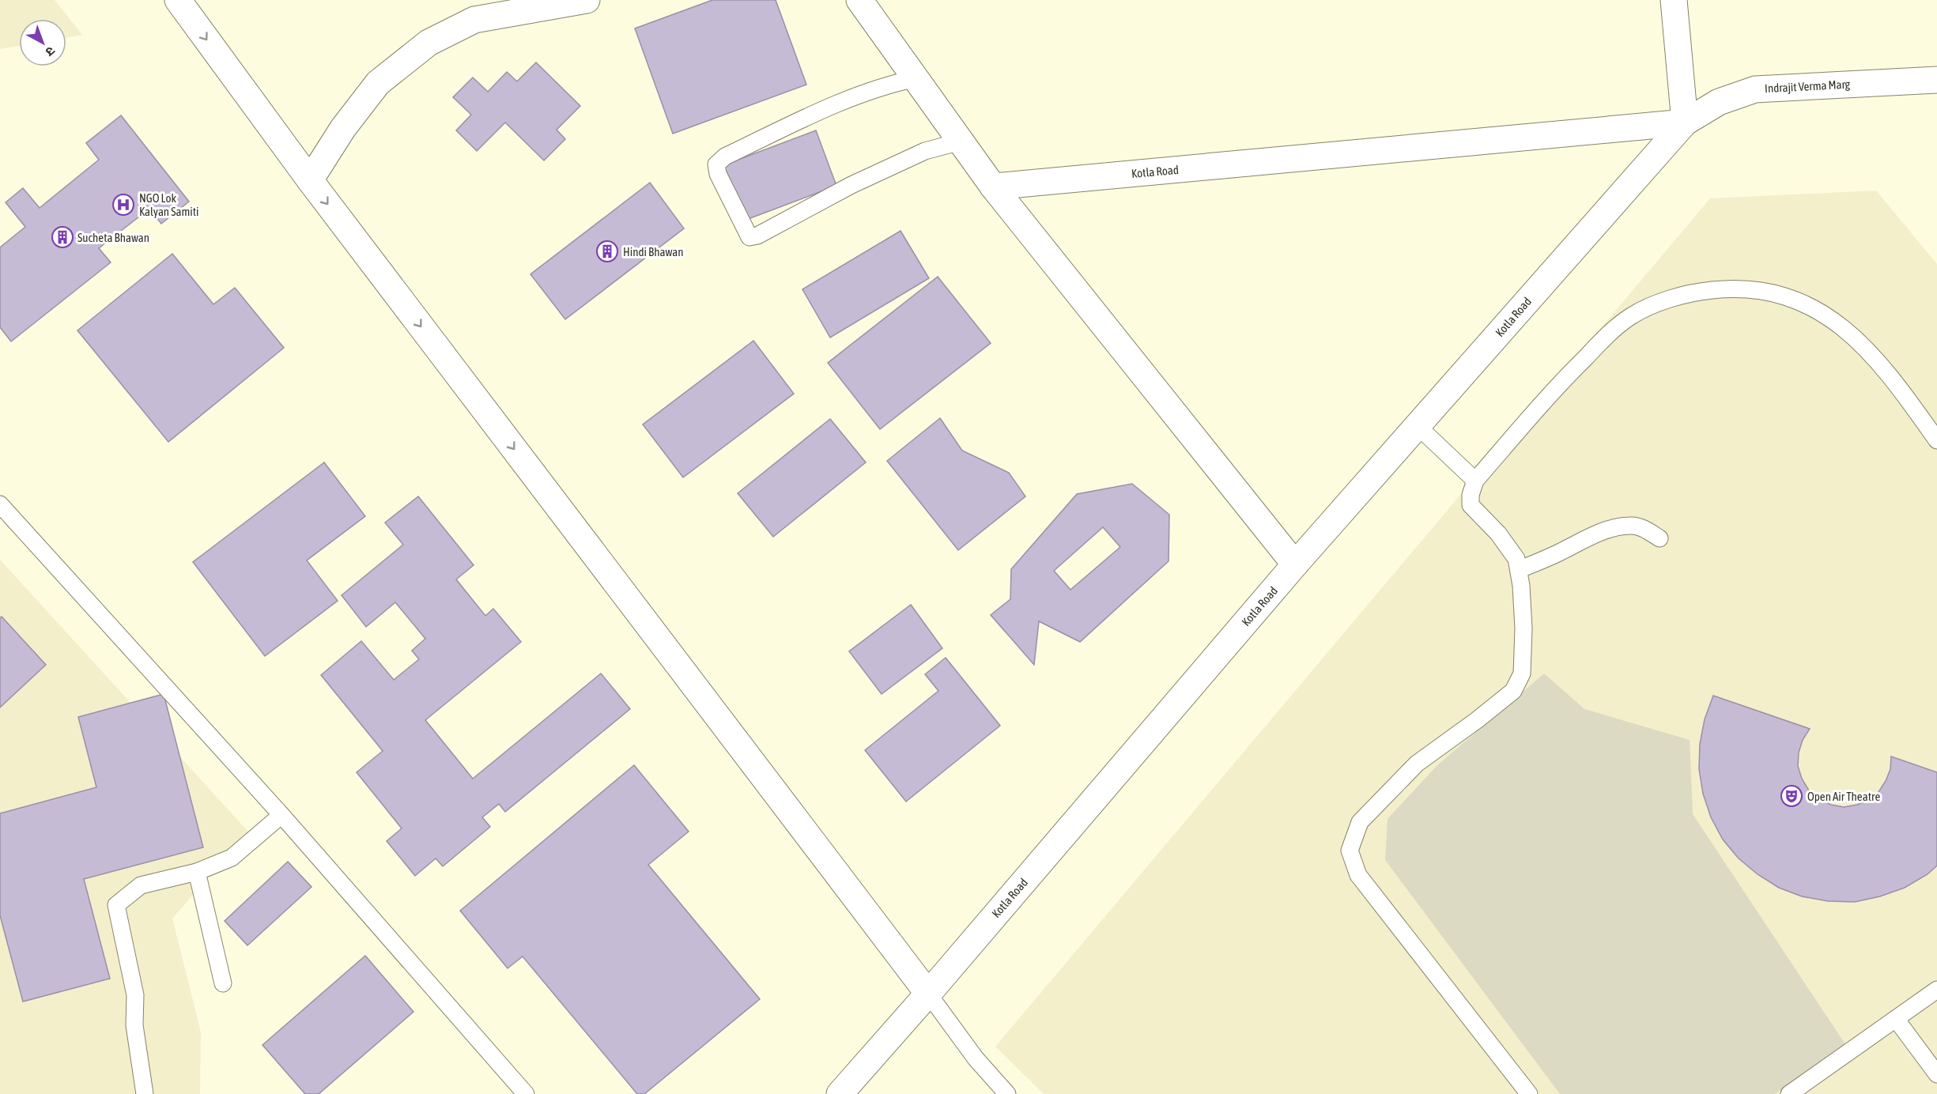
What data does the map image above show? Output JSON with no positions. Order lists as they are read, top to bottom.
{
  "streets": {
    "street": ["Indrajit Verma Marg", "Kotla Road"]
  },
  "crossings": [
    ["Indrajit Verma Marg", "Kotla Road"]
  ],
  "places": {
    "hospital": ["NGO Lok Kalyan Samiti"],
    "building": ["Sucheta Bhawan", "Hindi Bhawan"],
    "theatre": ["Open Air Theatre"]
  },
  "north": "bottom right"
}
